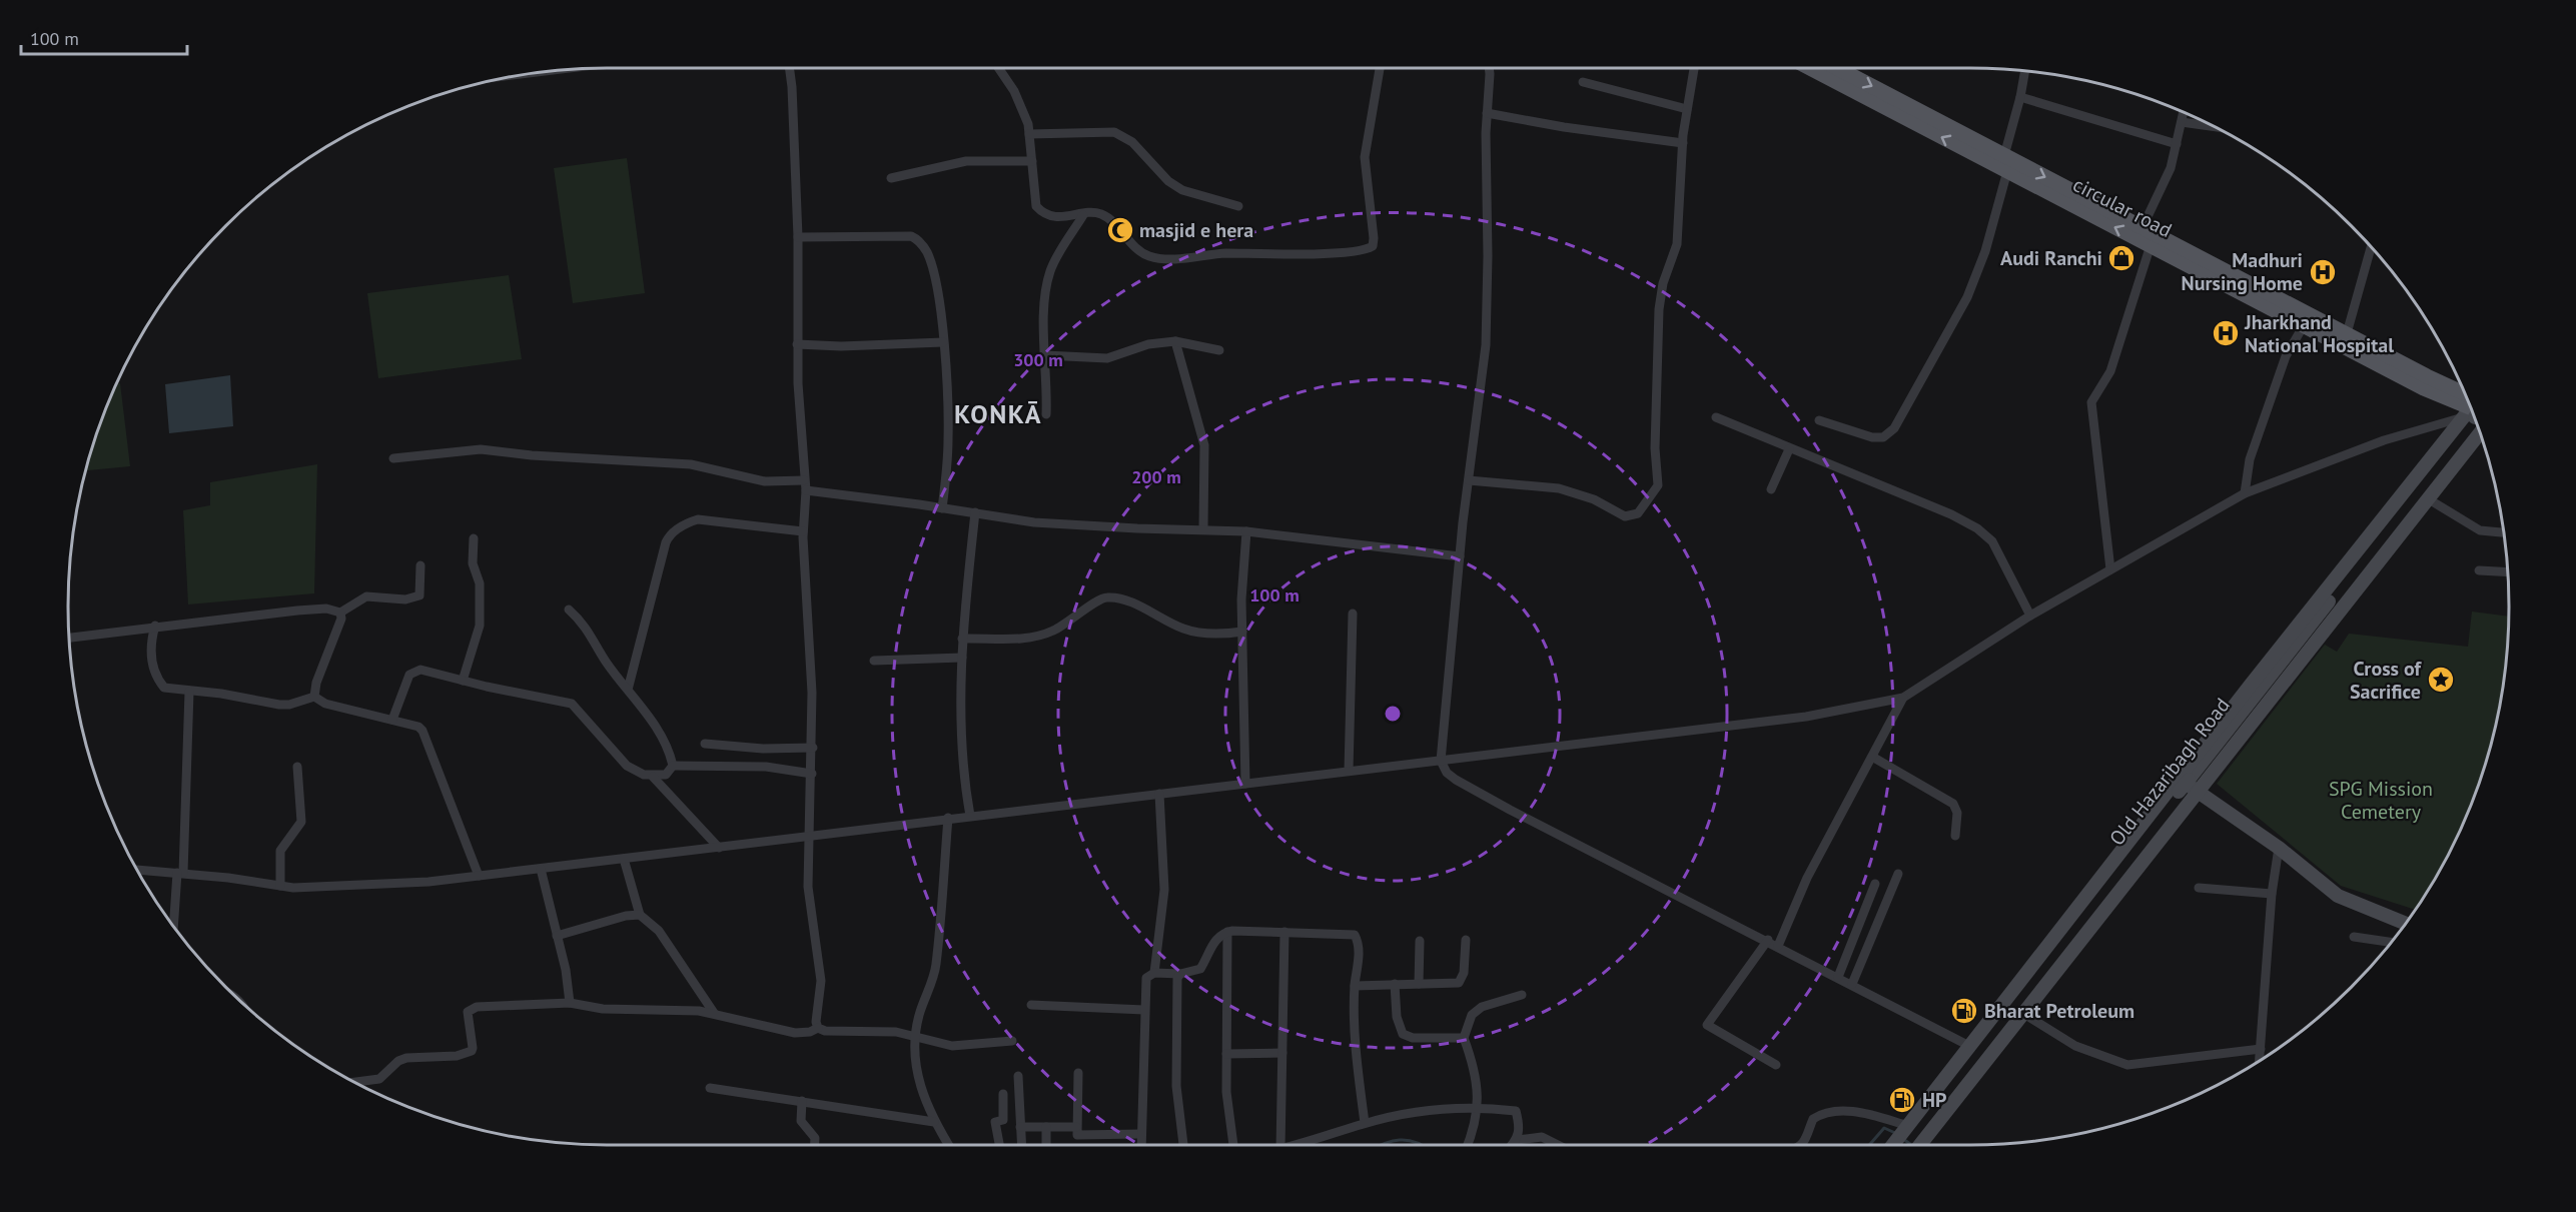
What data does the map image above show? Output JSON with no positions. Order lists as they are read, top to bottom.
{
  "streets": {
    "main road": ["circular road"],
    "street": ["Old Hazaribagh Road"]
  },
  "districts": ["KONKĀ"],
  "parks": ["SPG Mission Cemetery"],
  "places": {
    "mosque": ["masjid e hera"],
    "shop": ["Audi Ranchi"],
    "hospital": ["Madhuri Nursing Home", "Jharkhand National Hospital"],
    "place": ["Cross of Sacrifice"],
    "fuel station": ["Bharat Petroleum", "HP"]
  },
  "scale_bar": "100 m",
  "rings": ["300 m", "200 m", "100 m"]
}
